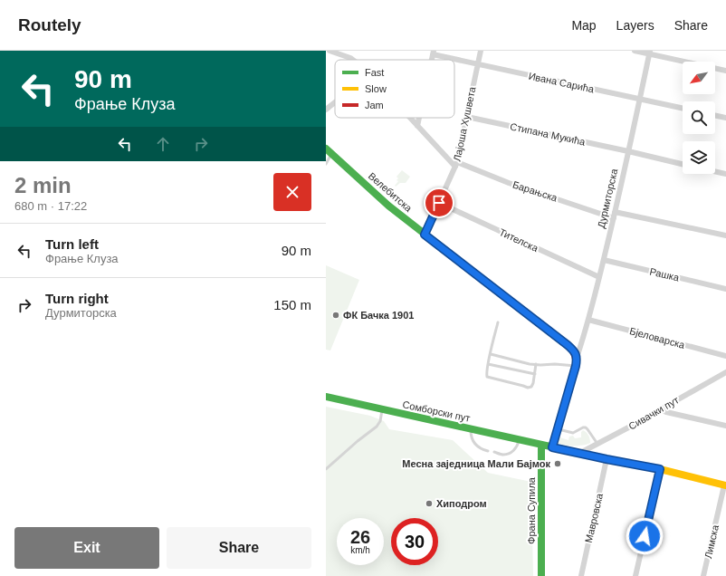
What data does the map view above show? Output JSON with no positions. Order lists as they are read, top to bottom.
{
  "streets": {
    "street": [
      "Ивана Сарића",
      "Лајоша Хушвета",
      "Стипана Мукића",
      "Барањска",
      "Велебитска",
      "Дурмиторска",
      "Тителска",
      "Рашка",
      "Бјеловарска",
      "Сомборски пут",
      "Сивачки пут",
      "Франа Супила",
      "Мавровска",
      "Лимска"
    ]
  },
  "crossings": [
    ["Ивана Сарића", "Лајоша Хушвета"],
    ["Ивана Сарића", "Дурмиторска"],
    ["Лајоша Хушвета", "Стипана Мукића"],
    ["Лајоша Хушвета", "Барањска"],
    ["Лајоша Хушвета", "Велебитска"],
    ["Лајоша Хушвета", "Тителска"],
    ["Стипана Мукића", "Дурмиторска"],
    ["Барањска", "Дурмиторска"],
    ["Велебитска", "Дурмиторска"],
    ["Дурмиторска", "Тителска"],
    ["Дурмиторска", "Рашка"],
    ["Дурмиторска", "Бјеловарска"],
    ["Сомборски пут", "Сивачки пут"],
    ["Сомборски пут", "Франа Супила"],
    ["Сомборски пут", "Мавровска"],
    ["Сомборски пут", "Лимска"]
  ],
  "places": ["ФК Бачка 1901", "Месна заједница Мали Бајмок", "Хиподром"],
  "legend": ["Fast", "Slow", "Jam"],
  "north": "bottom left",
  "page": {
    "header": "Routely",
    "nav": ["Map", "Layers", "Share"],
    "turn": ["90 m", "Фрање Клуза"],
    "heading": ["2 min", "680 m · 17:22"],
    "list": [
      {
        "name": "Turn left",
        "note": "Фрање Клуза",
        "value": "90 m"
      },
      {
        "name": "Turn right",
        "note": "Дурмиторска",
        "value": "150 m"
      }
    ],
    "speed": "26 km/h",
    "limit": "30",
    "buttons": ["Exit", "Share"]
  }
}
